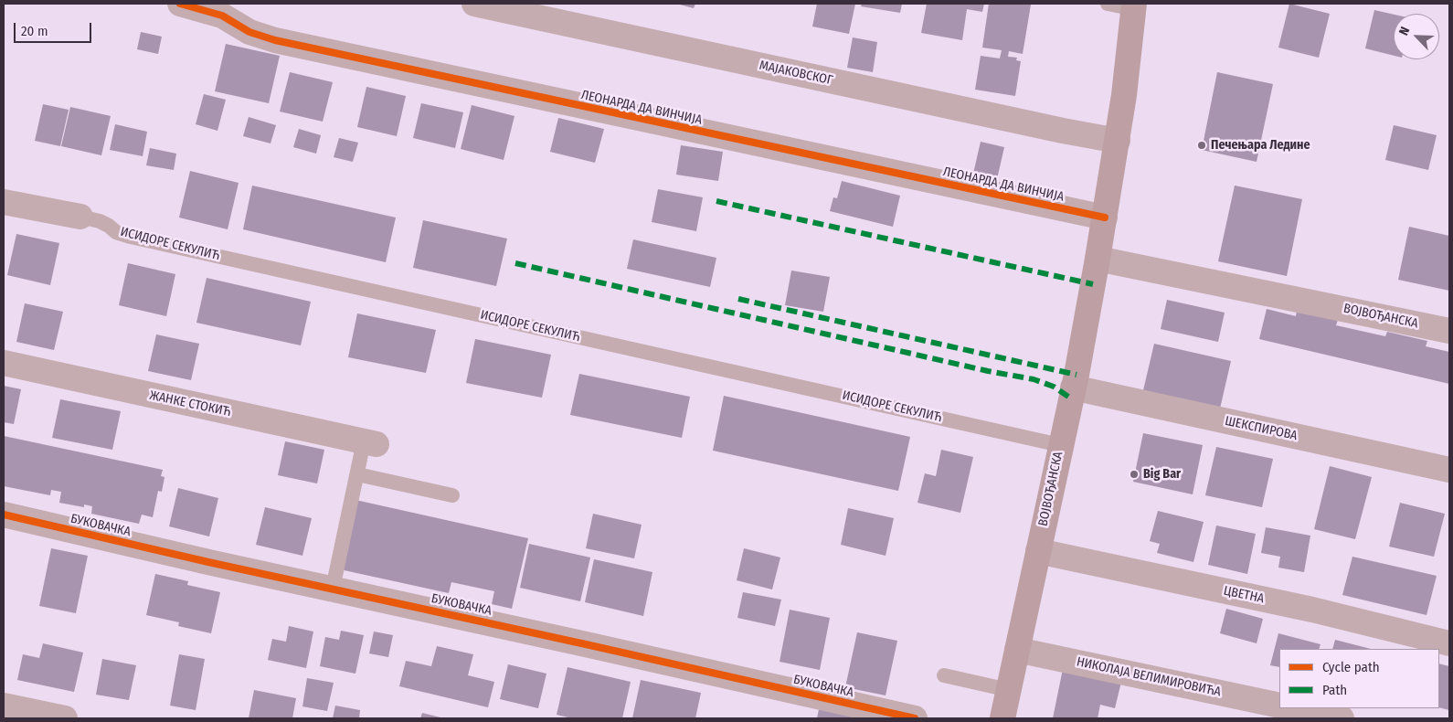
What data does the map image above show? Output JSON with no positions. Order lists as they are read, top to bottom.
{
  "streets": {
    "main road": ["ВОЈВОЂАНСКА"],
    "street": [
      "МАЈАКОВСКОГ",
      "ЛЕОНАРДА ДА ВИНЧИЈА",
      "ИСИДОРЕ СЕКУЛИЋ",
      "ЖАНКЕ СТОКИЋ",
      "ШЕКСПИРОВА",
      "БУКОВАЧКА",
      "ЦВЕТНА",
      "НИКОЛАЈА ВЕЛИМИРОВИЋА"
    ]
  },
  "crossings": [
    ["МАЈАКОВСКОГ", "ВОЈВОЂАНСКА"],
    ["ЛЕОНАРДА ДА ВИНЧИЈА", "ВОЈВОЂАНСКА"],
    ["ИСИДОРЕ СЕКУЛИЋ", "ВОЈВОЂАНСКА"],
    ["ВОЈВОЂАНСКА", "ШЕКСПИРОВА"],
    ["ВОЈВОЂАНСКА", "ЦВЕТНА"],
    ["ВОЈВОЂАНСКА", "НИКОЛАЈА ВЕЛИМИРОВИЋА"]
  ],
  "places": ["Печењара Ледине", "Big Bar"],
  "legend": ["Cycle path", "Path"],
  "scale_bar": "20 m",
  "north": "top left"
}
